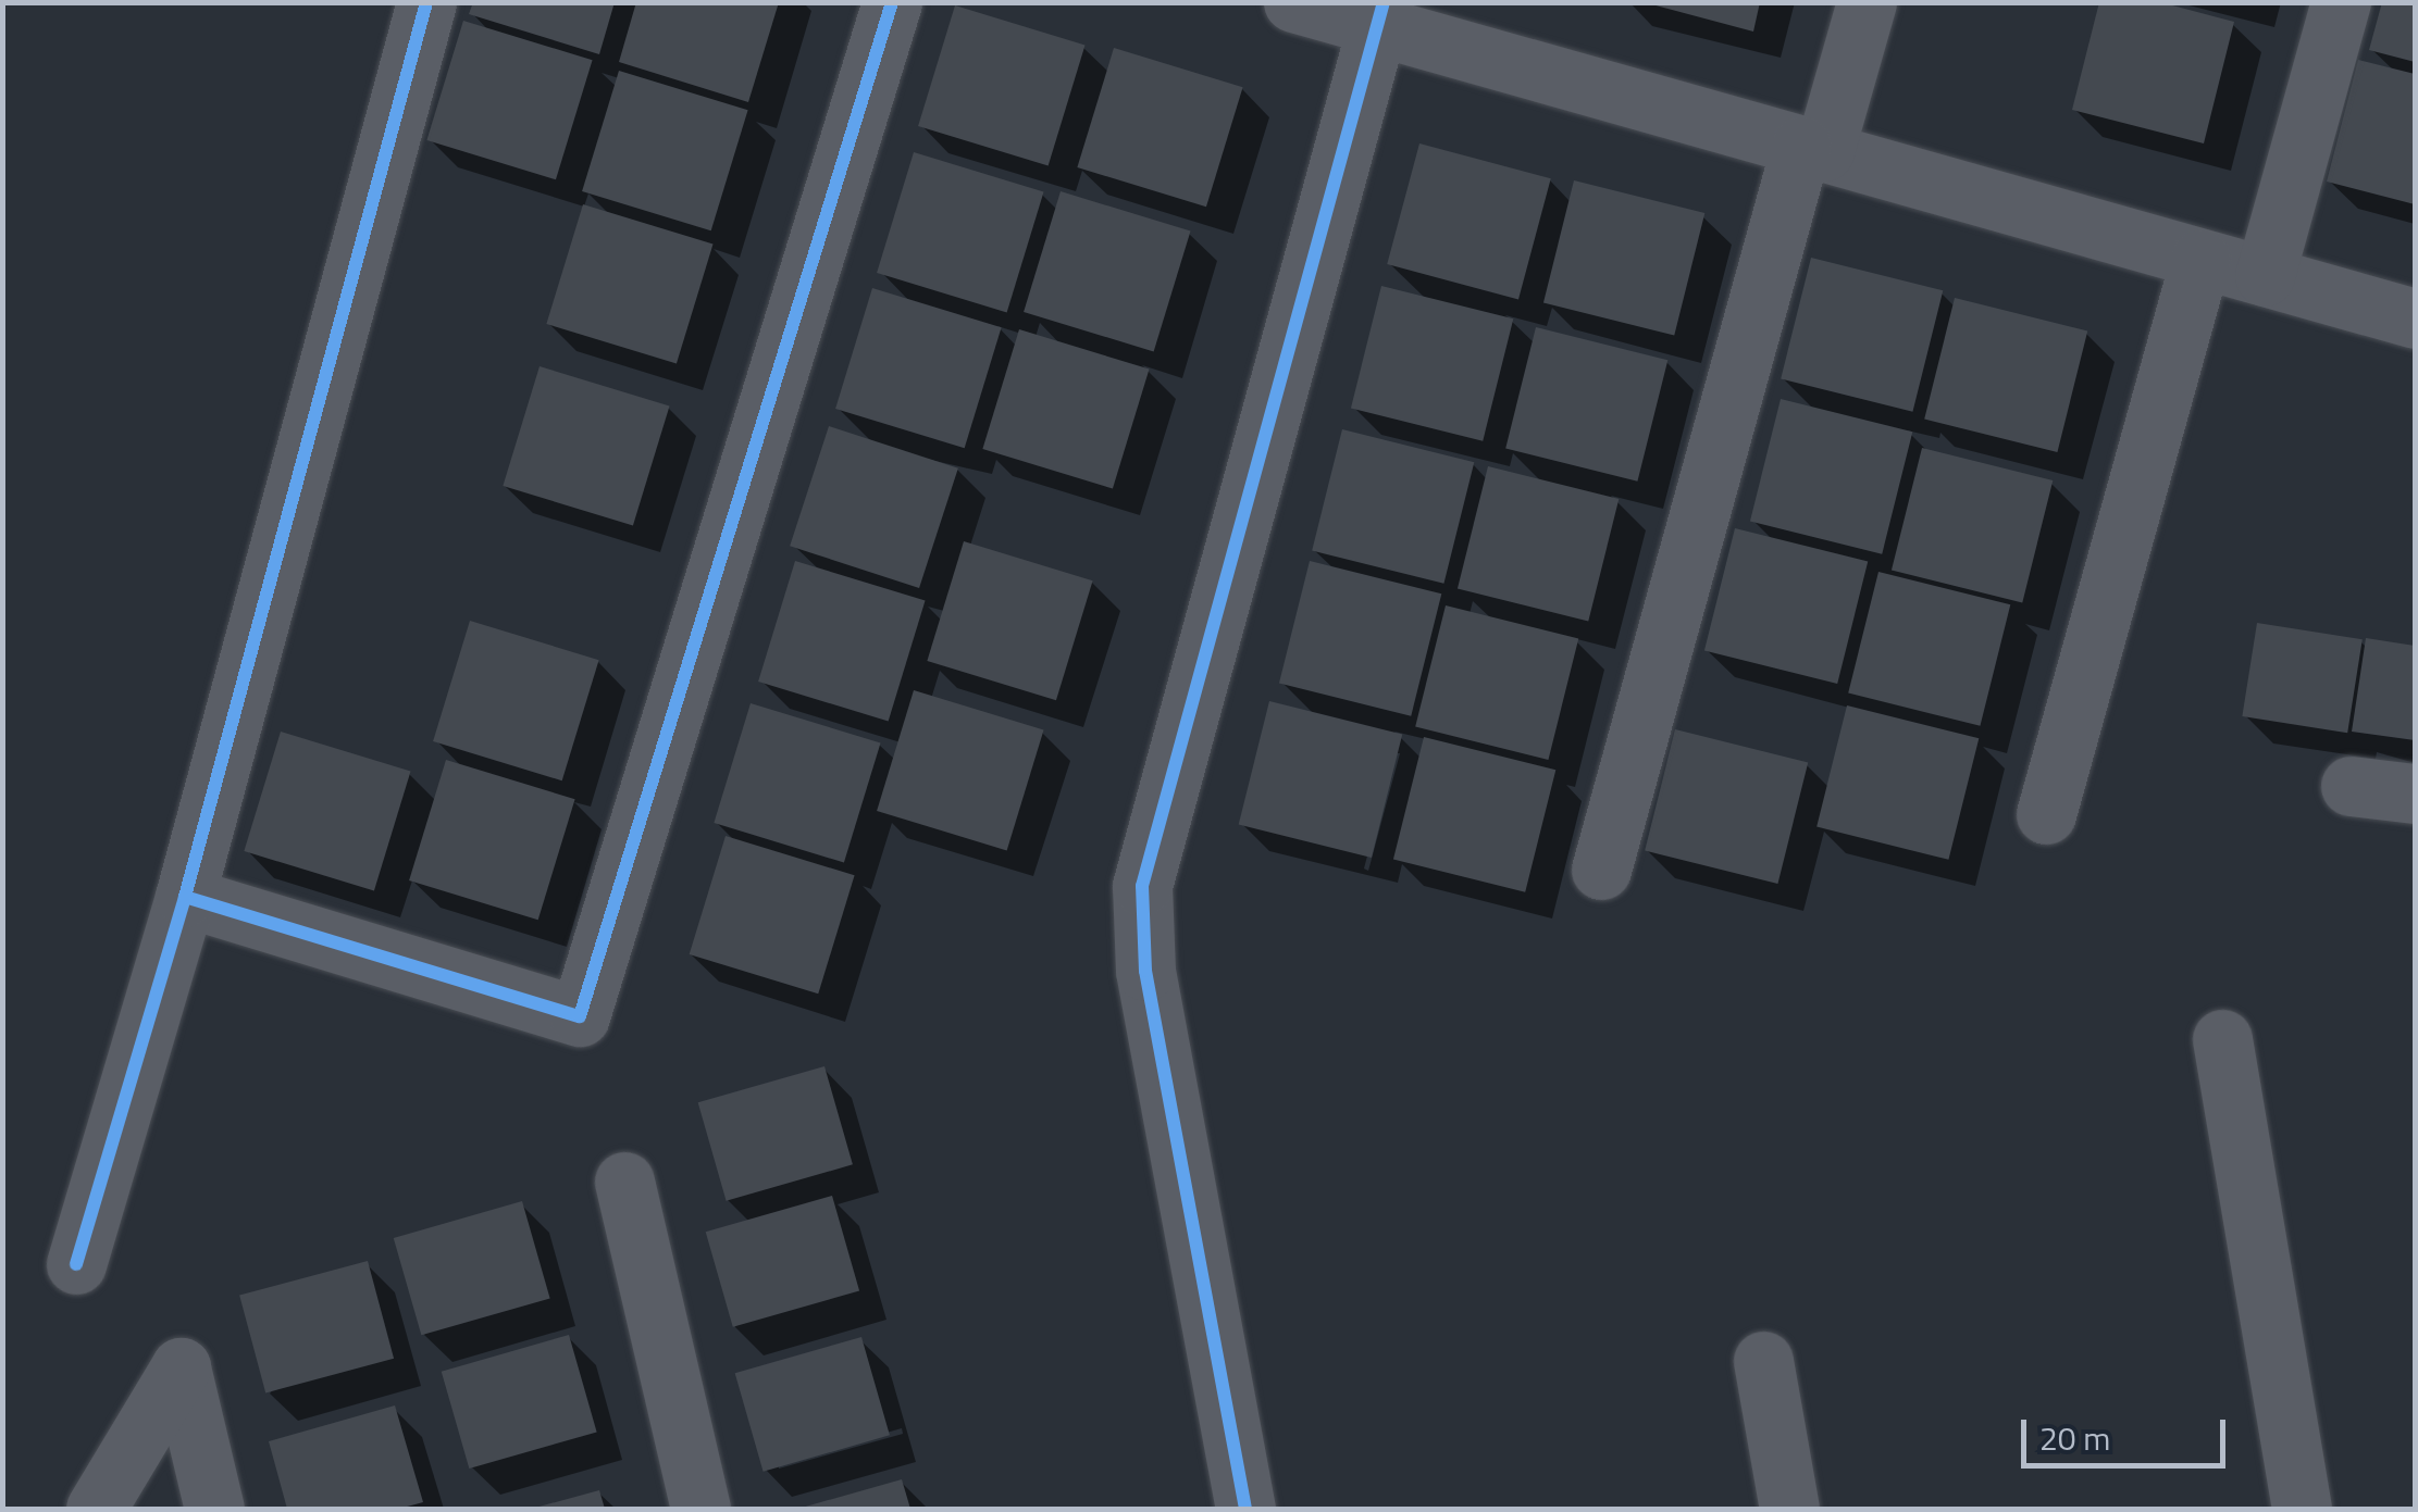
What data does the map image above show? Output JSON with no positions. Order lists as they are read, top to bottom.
{
  "scale_bar": "20 m"
}
